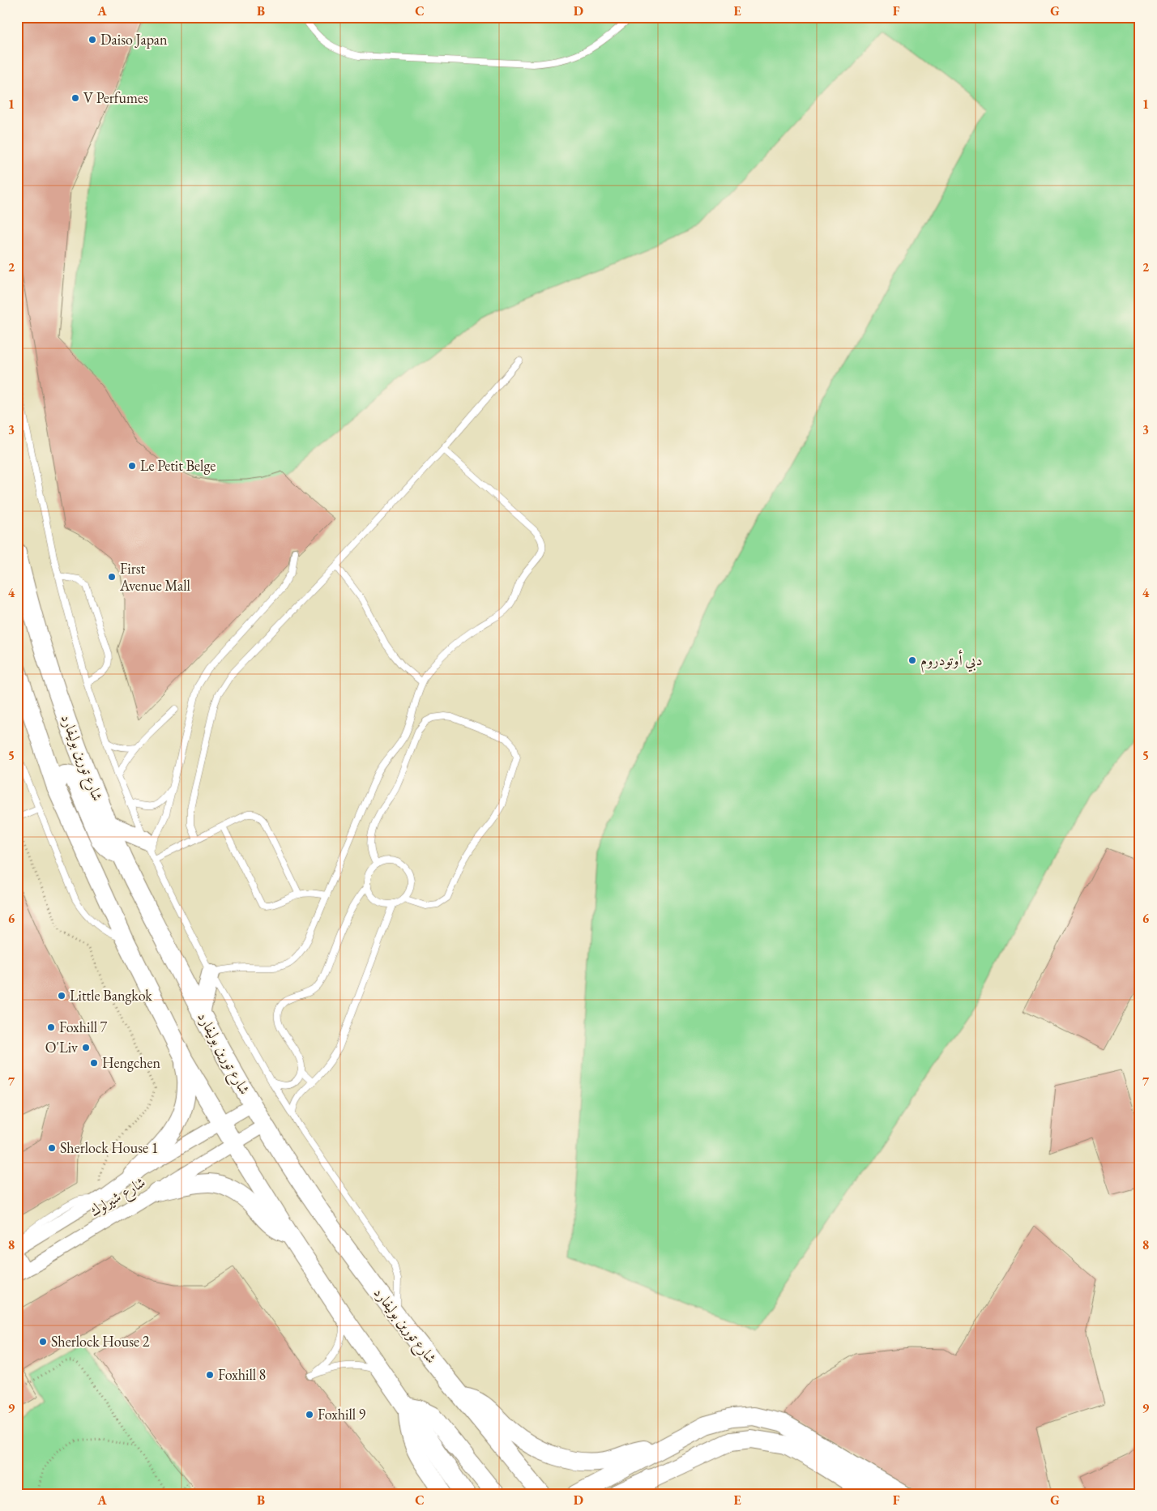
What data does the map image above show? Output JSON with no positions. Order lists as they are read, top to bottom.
{
  "streets": {
    "main road": ["شارع تورين بوليفارد"],
    "street": ["شارع شيرلوك"]
  },
  "crossings": [
    ["شارع تورين بوليفارد", "شارع شيرلوك"]
  ],
  "places": [
    "Daiso Japan",
    "V Perfumes",
    "Le Petit Belge",
    "First Avenue Mall",
    "دبي أوتودروم",
    "Little Bangkok",
    "Foxhill 7",
    "O'Liv",
    "Hengchen",
    "Sherlock House 1",
    "Sherlock House 2",
    "Foxhill 8",
    "Foxhill 9"
  ],
  "grid": {
    "columns": [
      "A",
      "B",
      "C",
      "D",
      "E",
      "F",
      "G"
    ],
    "rows": [
      "1",
      "2",
      "3",
      "4",
      "5",
      "6",
      "7",
      "8",
      "9"
    ]
  }
}
